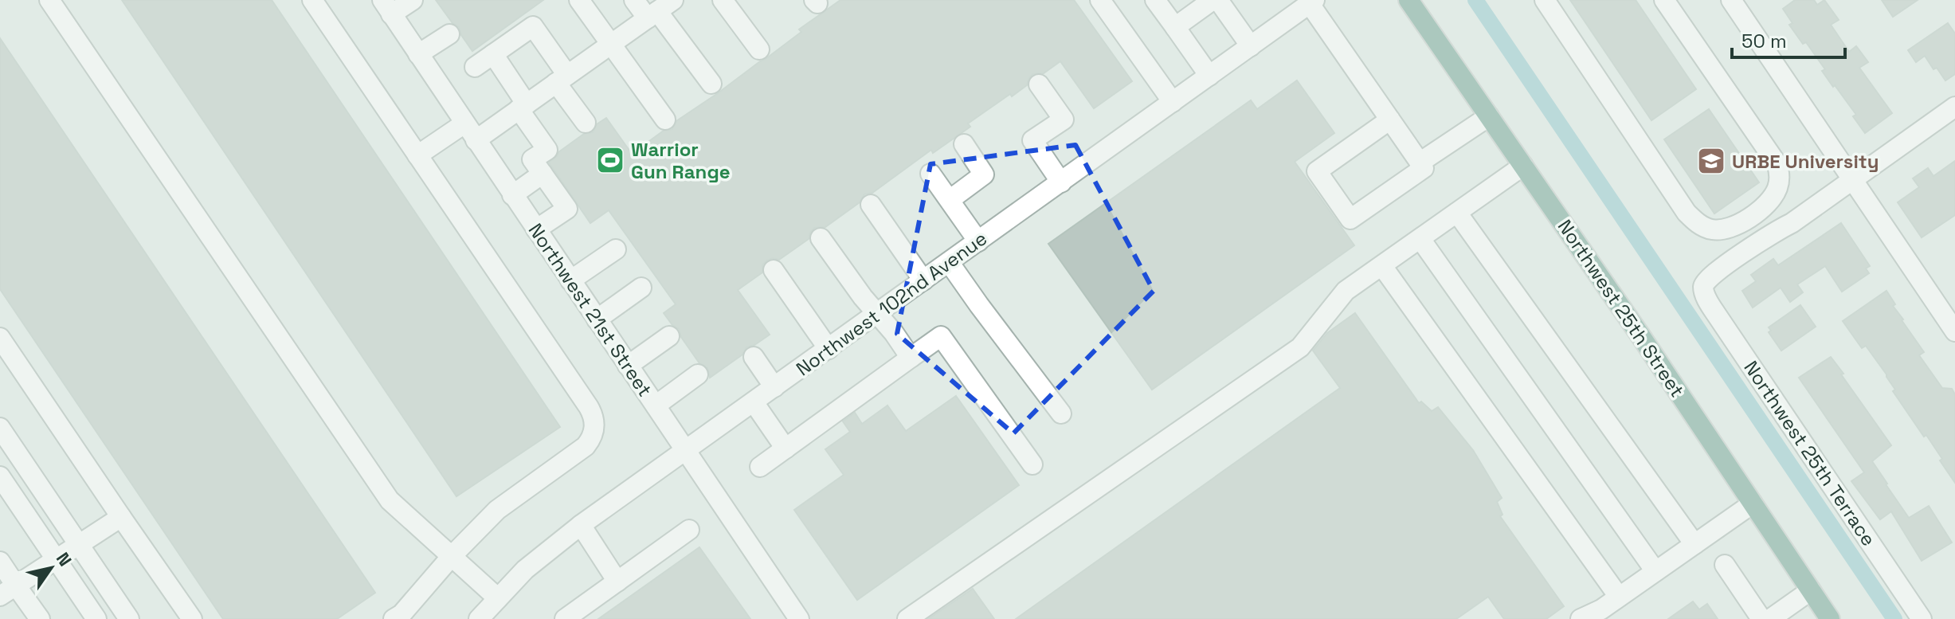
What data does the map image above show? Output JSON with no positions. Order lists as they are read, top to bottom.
{
  "streets": {
    "main road": ["Northwest 25th Street"],
    "street": ["Northwest 102nd Avenue", "Northwest 21st Street", "Northwest 25th Terrace"]
  },
  "crossings": [
    ["Northwest 102nd Avenue", "Northwest 21st Street"]
  ],
  "places": {
    "sports": ["Warrior Gun Range"],
    "school or university": ["URBE University"]
  },
  "scale_bar": "50 m",
  "north": "top right"
}
